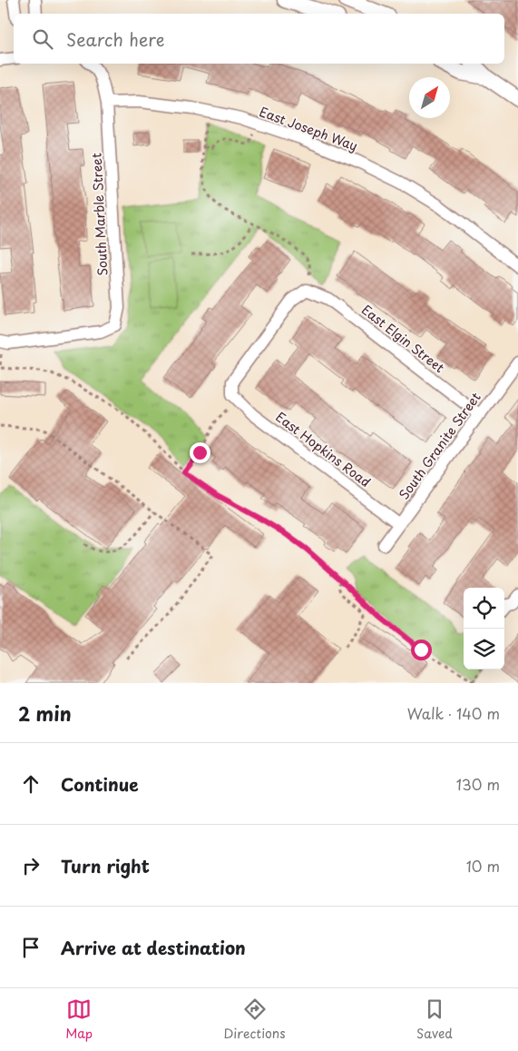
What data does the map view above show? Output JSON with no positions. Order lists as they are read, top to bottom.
{
  "streets": {
    "street": [
      "East Joseph Way",
      "South Marble Street",
      "East Elgin Street",
      "South Granite Street",
      "East Hopkins Road"
    ]
  },
  "crossings": [
    ["East Joseph Way", "South Marble Street"],
    ["East Elgin Street", "South Granite Street"],
    ["East Elgin Street", "East Hopkins Road"],
    ["South Granite Street", "East Hopkins Road"]
  ],
  "north": "top right",
  "page": {
    "search": "Search here",
    "heading": ["2 min", "Walk · 140 m"],
    "list": [
      ["Continue", "130 m"],
      ["Turn right", "10 m"],
      "Arrive at destination"
    ],
    "nav": ["Map", "Directions", "Saved"]
  }
}
